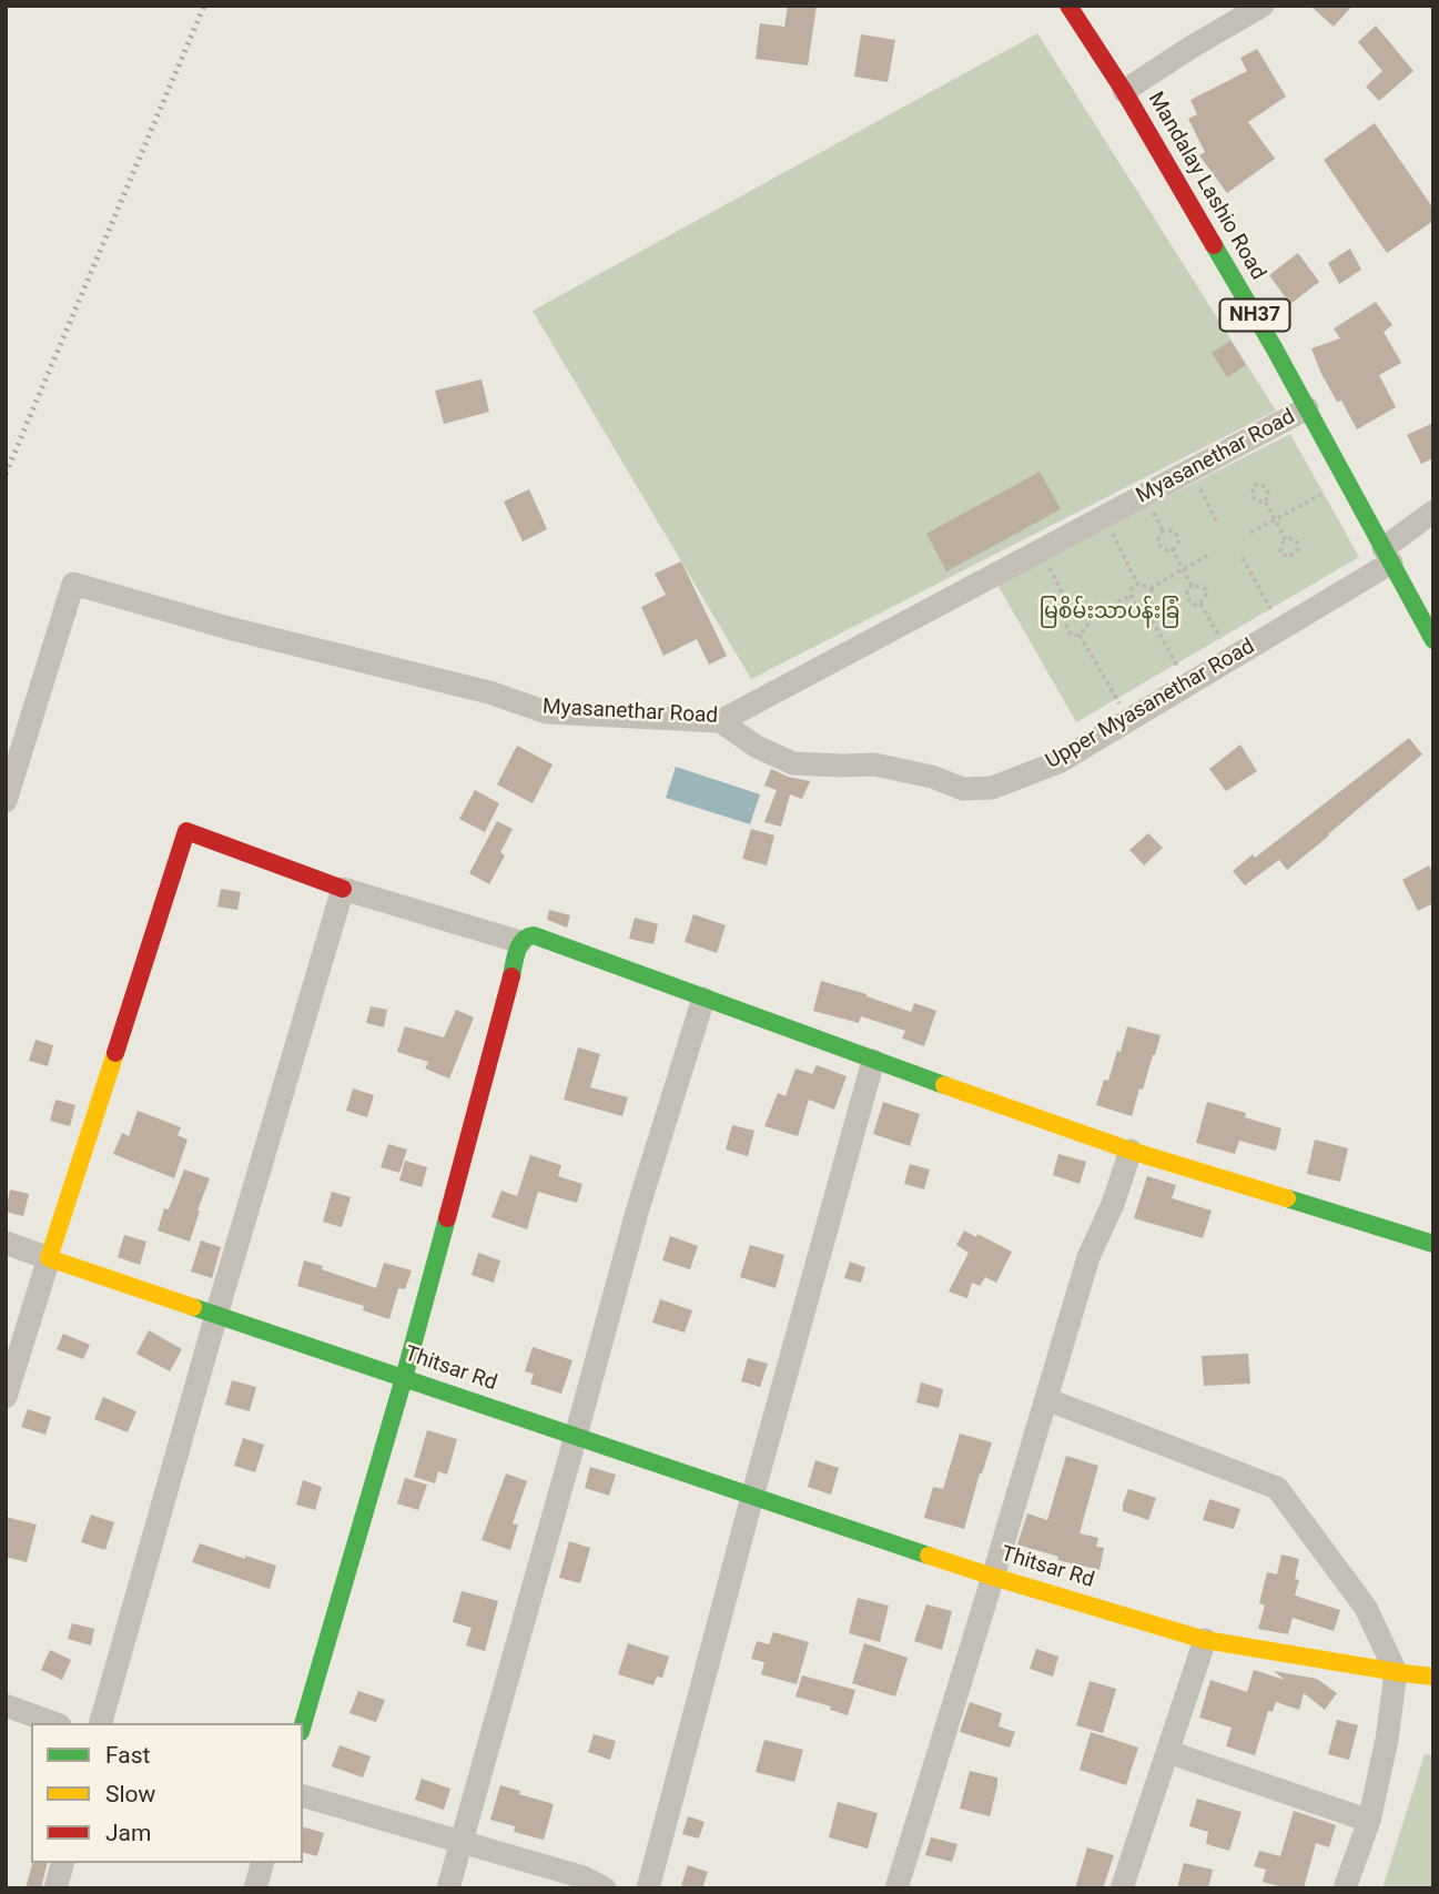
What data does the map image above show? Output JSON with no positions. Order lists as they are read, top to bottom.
{
  "streets": {
    "main road": ["Mandalay Lashio Road", "NH37", "Thitsar Rd"],
    "street": ["Myasanethar Road", "Upper Myasanethar Road"]
  },
  "crossings": [
    ["Mandalay Lashio Road", "Myasanethar Road"],
    ["Mandalay Lashio Road", "Upper Myasanethar Road"],
    ["Myasanethar Road", "Upper Myasanethar Road"]
  ],
  "parks": ["မြစိမ်းသာပန်းခြံ"],
  "legend": ["Fast", "Slow", "Jam"]
}
